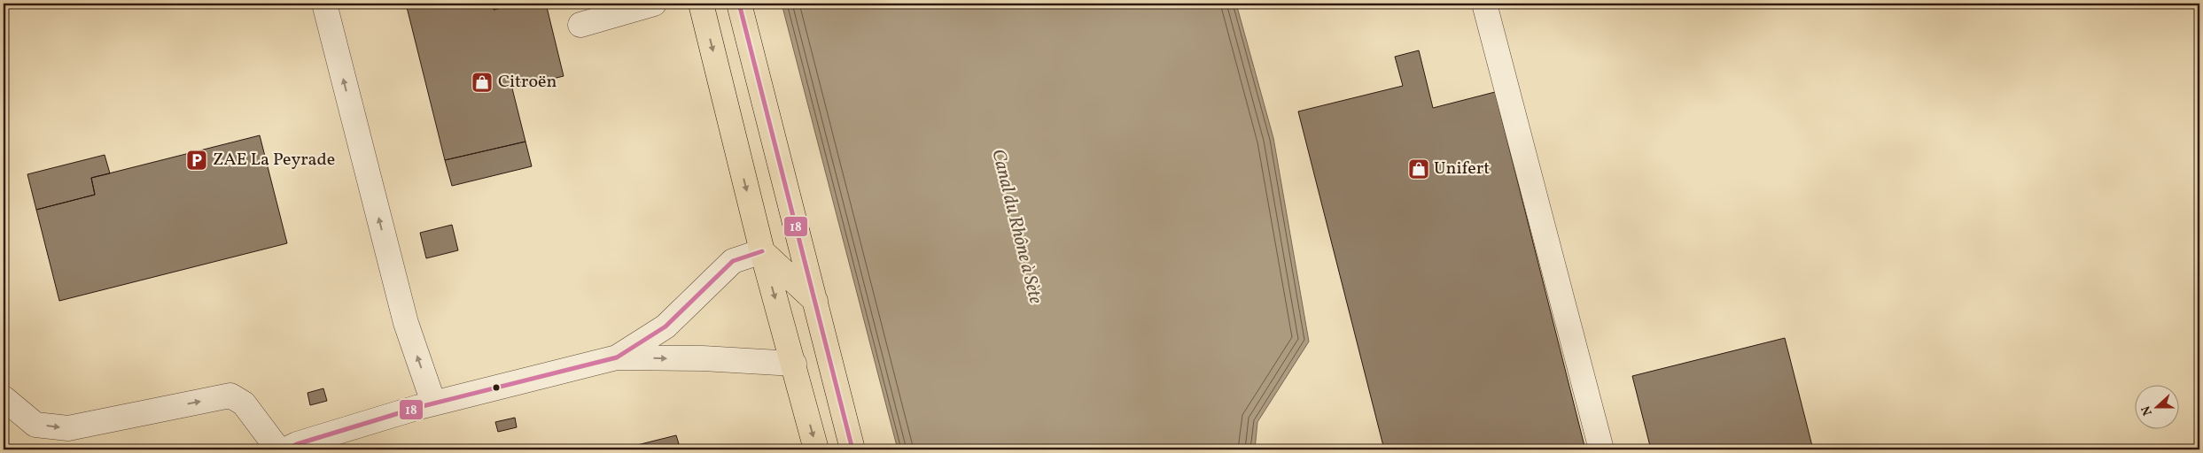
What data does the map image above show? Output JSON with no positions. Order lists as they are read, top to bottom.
{
  "water": ["Canal du Rhône à Sète"],
  "places": {
    "shop": ["Citroën", "Unifert"],
    "parking": ["ZAE La Peyrade"]
  },
  "lines": ["transit line 18"],
  "north": "left"
}
